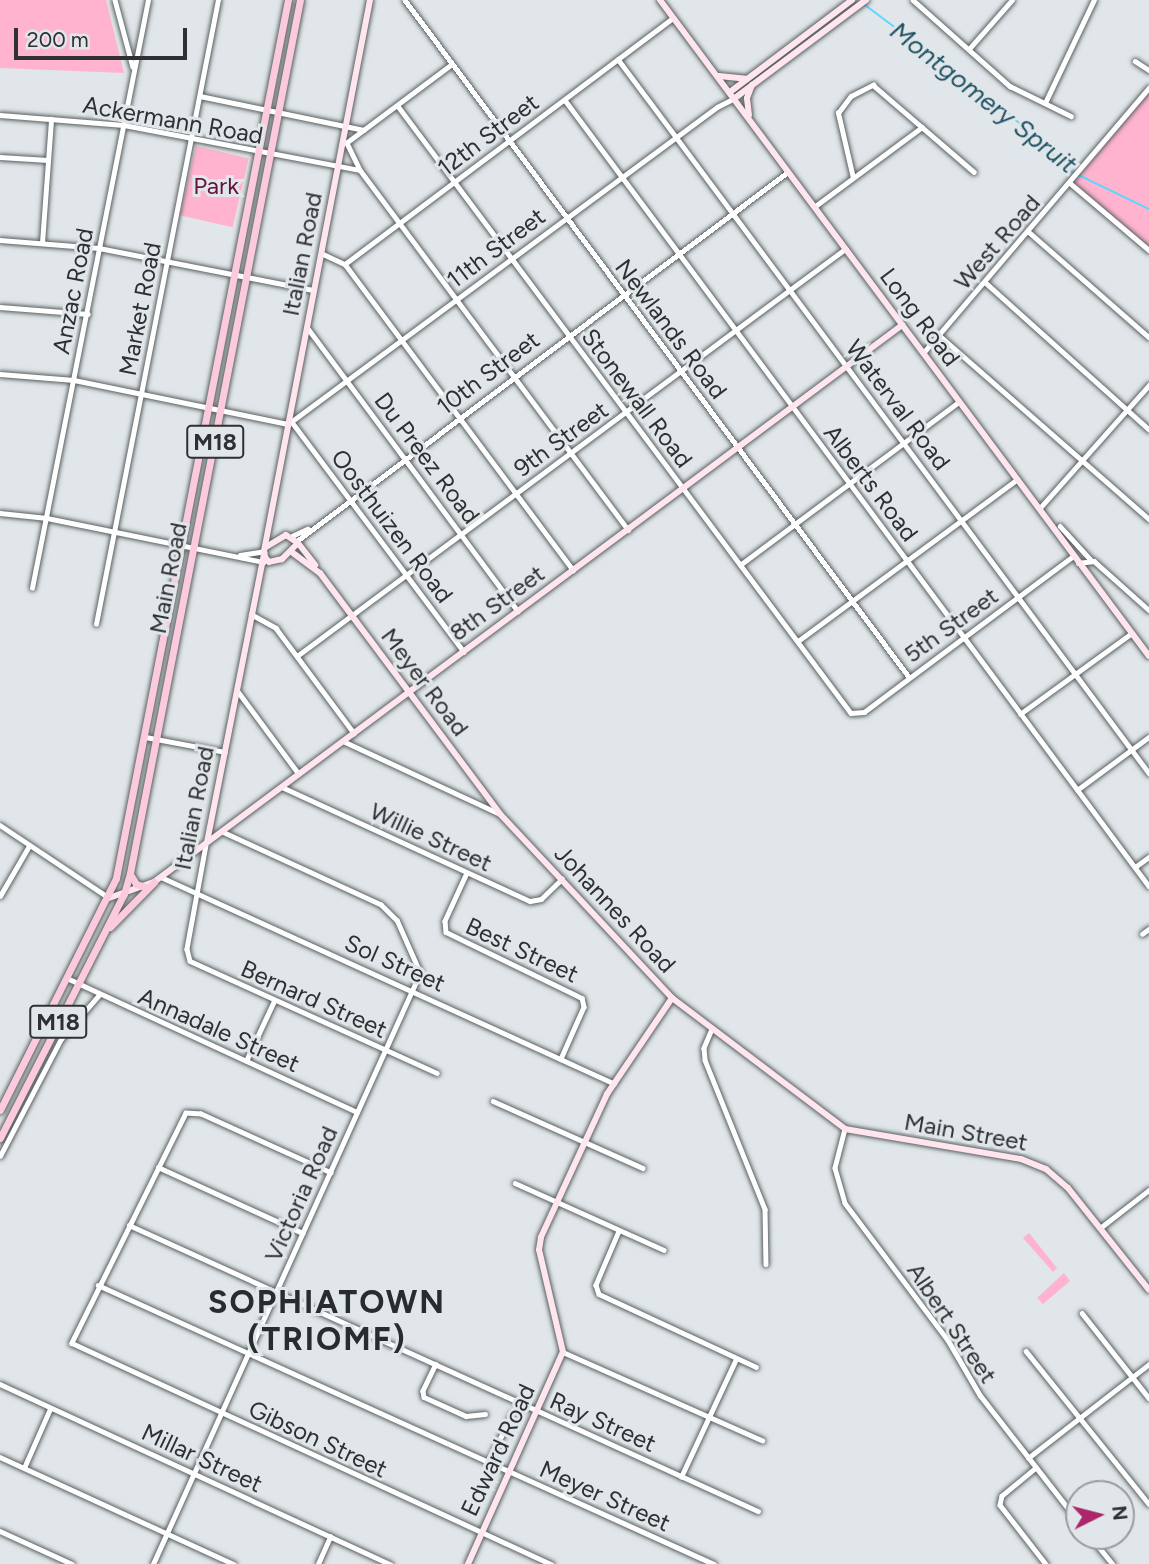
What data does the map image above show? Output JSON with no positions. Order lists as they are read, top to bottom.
{
  "streets": {
    "main road": ["M18", "Main Road"],
    "street": [
      "Ackermann Road",
      "12th Street",
      "West Road",
      "11th Street",
      "Italian Road",
      "Anzac Road",
      "Market Road",
      "Long Road",
      "Newlands Road",
      "10th Street",
      "Stonewall Road",
      "Waterval Road",
      "9th Street",
      "Du Preez Road",
      "Alberts Road",
      "Oosthuizen Road",
      "8th Street",
      "5th Street",
      "Meyer Road",
      "Willie Street",
      "Johannes Road",
      "Best Street",
      "Sol Street",
      "Bernard Street",
      "Annadale Street",
      "Main Street",
      "Victoria Road",
      "Albert Street",
      "Ray Street",
      "Gibson Street",
      "Edward Road",
      "Millar Street",
      "Meyer Street"
    ]
  },
  "crossings": [
    ["Ackermann Road", "Italian Road"],
    ["Ackermann Road", "Anzac Road"],
    ["Ackermann Road", "Market Road"],
    ["Ackermann Road", "Main Road"],
    ["12th Street", "Long Road"],
    ["12th Street", "Newlands Road"],
    ["12th Street", "Stonewall Road"],
    ["12th Street", "Waterval Road"],
    ["12th Street", "Alberts Road"],
    ["West Road", "Long Road"],
    ["11th Street", "Italian Road"],
    ["11th Street", "Long Road"],
    ["11th Street", "Newlands Road"],
    ["11th Street", "Stonewall Road"],
    ["11th Street", "Waterval Road"],
    ["11th Street", "Du Preez Road"],
    ["11th Street", "Alberts Road"],
    ["11th Street", "Oosthuizen Road"],
    ["Italian Road", "Du Preez Road"],
    ["Italian Road", "Oosthuizen Road"],
    ["Italian Road", "8th Street"],
    ["Italian Road", "Sol Street"],
    ["Italian Road", "Bernard Street"],
    ["Long Road", "10th Street"],
    ["Long Road", "9th Street"],
    ["Long Road", "8th Street"],
    ["Long Road", "5th Street"],
    ["Newlands Road", "10th Street"],
    ["Newlands Road", "9th Street"],
    ["Newlands Road", "8th Street"],
    ["Newlands Road", "5th Street"],
    ["10th Street", "Stonewall Road"],
    ["10th Street", "Waterval Road"],
    ["10th Street", "Du Preez Road"],
    ["10th Street", "Alberts Road"],
    ["10th Street", "Oosthuizen Road"],
    ["10th Street", "Meyer Road"],
    ["Stonewall Road", "9th Street"],
    ["Stonewall Road", "8th Street"],
    ["Stonewall Road", "5th Street"],
    ["Waterval Road", "9th Street"],
    ["Waterval Road", "8th Street"],
    ["Waterval Road", "5th Street"],
    ["9th Street", "Du Preez Road"],
    ["9th Street", "Alberts Road"],
    ["9th Street", "Oosthuizen Road"],
    ["9th Street", "Meyer Road"],
    ["Du Preez Road", "8th Street"],
    ["Alberts Road", "8th Street"],
    ["Alberts Road", "5th Street"],
    ["Oosthuizen Road", "8th Street"],
    ["Main Road", "8th Street"],
    ["Main Road", "Annadale Street"],
    ["8th Street", "Meyer Road"],
    ["8th Street", "Willie Street"],
    ["8th Street", "Johannes Road"],
    ["8th Street", "Sol Street"],
    ["Meyer Road", "Johannes Road"],
    ["Willie Street", "Johannes Road"],
    ["Willie Street", "Best Street"],
    ["Johannes Road", "Main Street"],
    ["Johannes Road", "Albert Street"],
    ["Best Street", "Sol Street"],
    ["Sol Street", "Victoria Road"],
    ["Bernard Street", "Victoria Road"],
    ["Annadale Street", "Victoria Road"],
    ["Main Street", "Albert Street"],
    ["Victoria Road", "Ray Street"],
    ["Victoria Road", "Gibson Street"],
    ["Victoria Road", "Millar Street"],
    ["Victoria Road", "Meyer Street"],
    ["Ray Street", "Edward Road"],
    ["Gibson Street", "Edward Road"],
    ["Gibson Street", "Meyer Street"],
    ["Edward Road", "Meyer Street"]
  ],
  "districts": ["SOPHIATOWN (TRIOMF)"],
  "water": ["Montgomery Spruit"],
  "parks": ["Park"],
  "scale_bar": "200 m",
  "north": "right"
}
